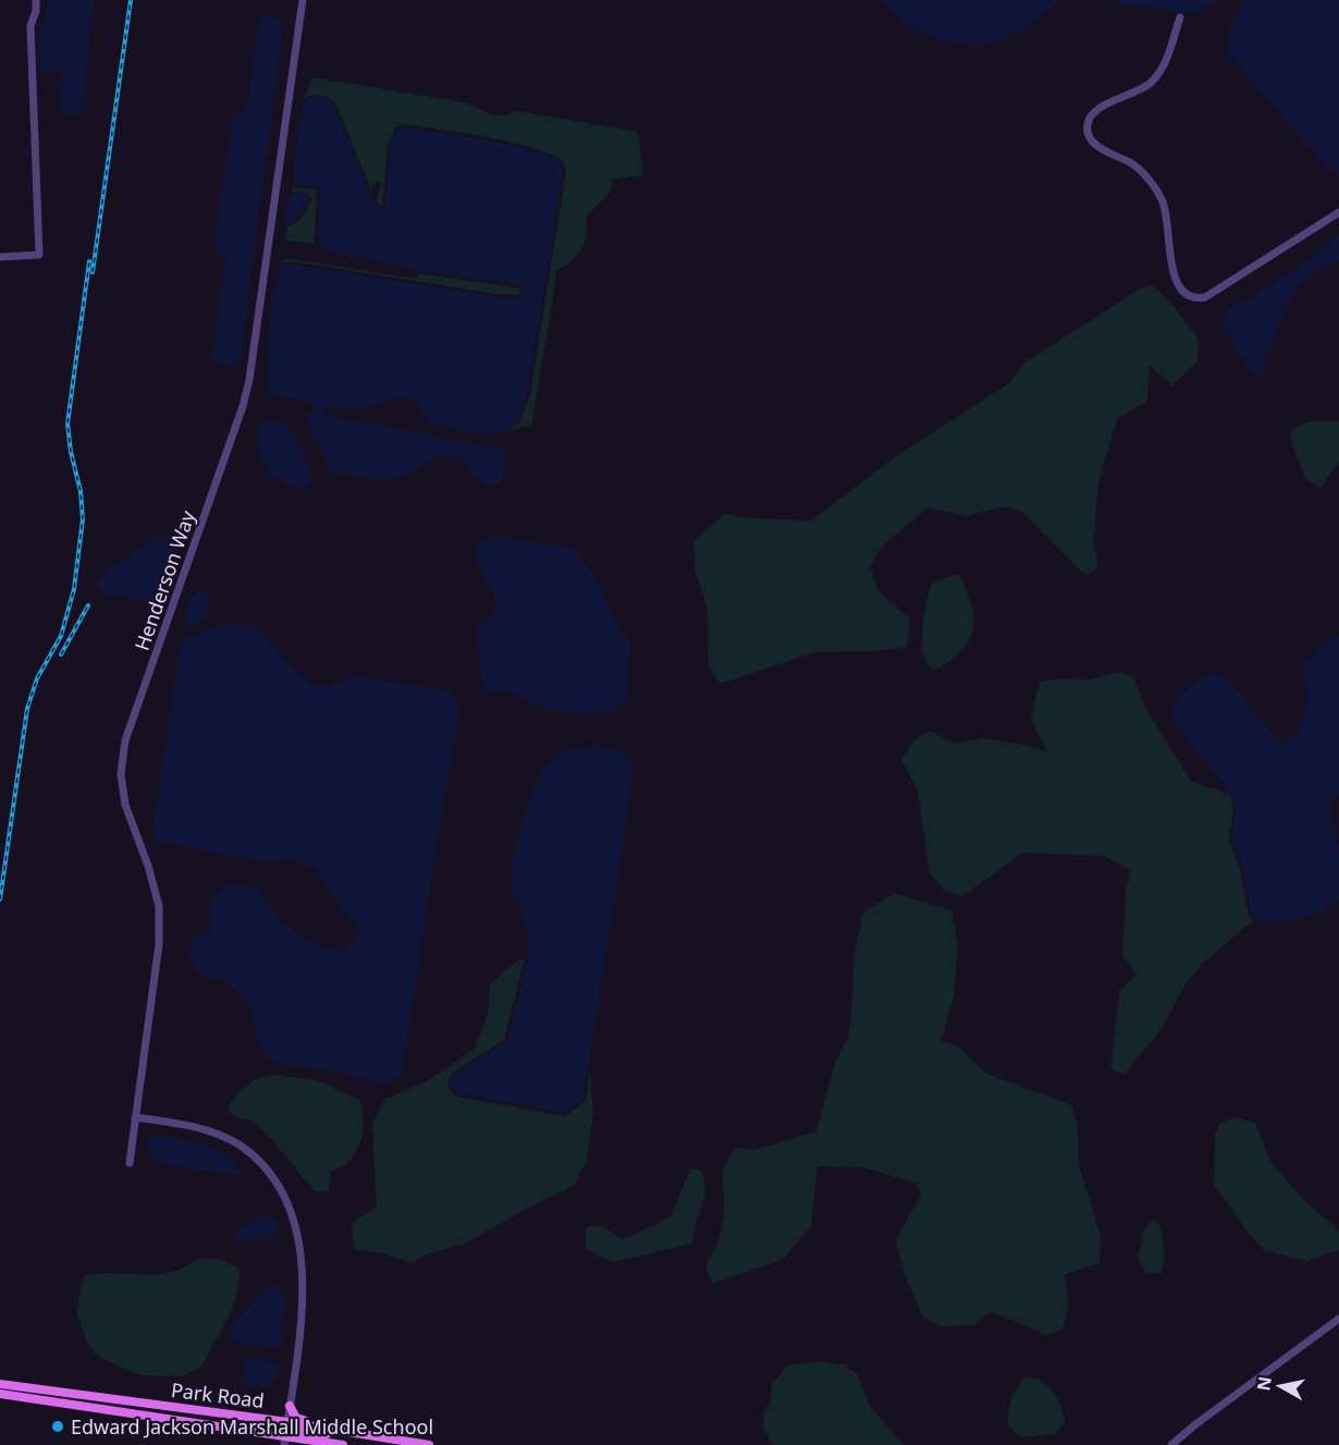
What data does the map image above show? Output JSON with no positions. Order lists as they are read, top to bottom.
{
  "streets": {
    "main road": ["Park Road"],
    "street": ["Henderson Way"]
  },
  "places": ["Edward Jackson Marshall Middle School"],
  "north": "left"
}
